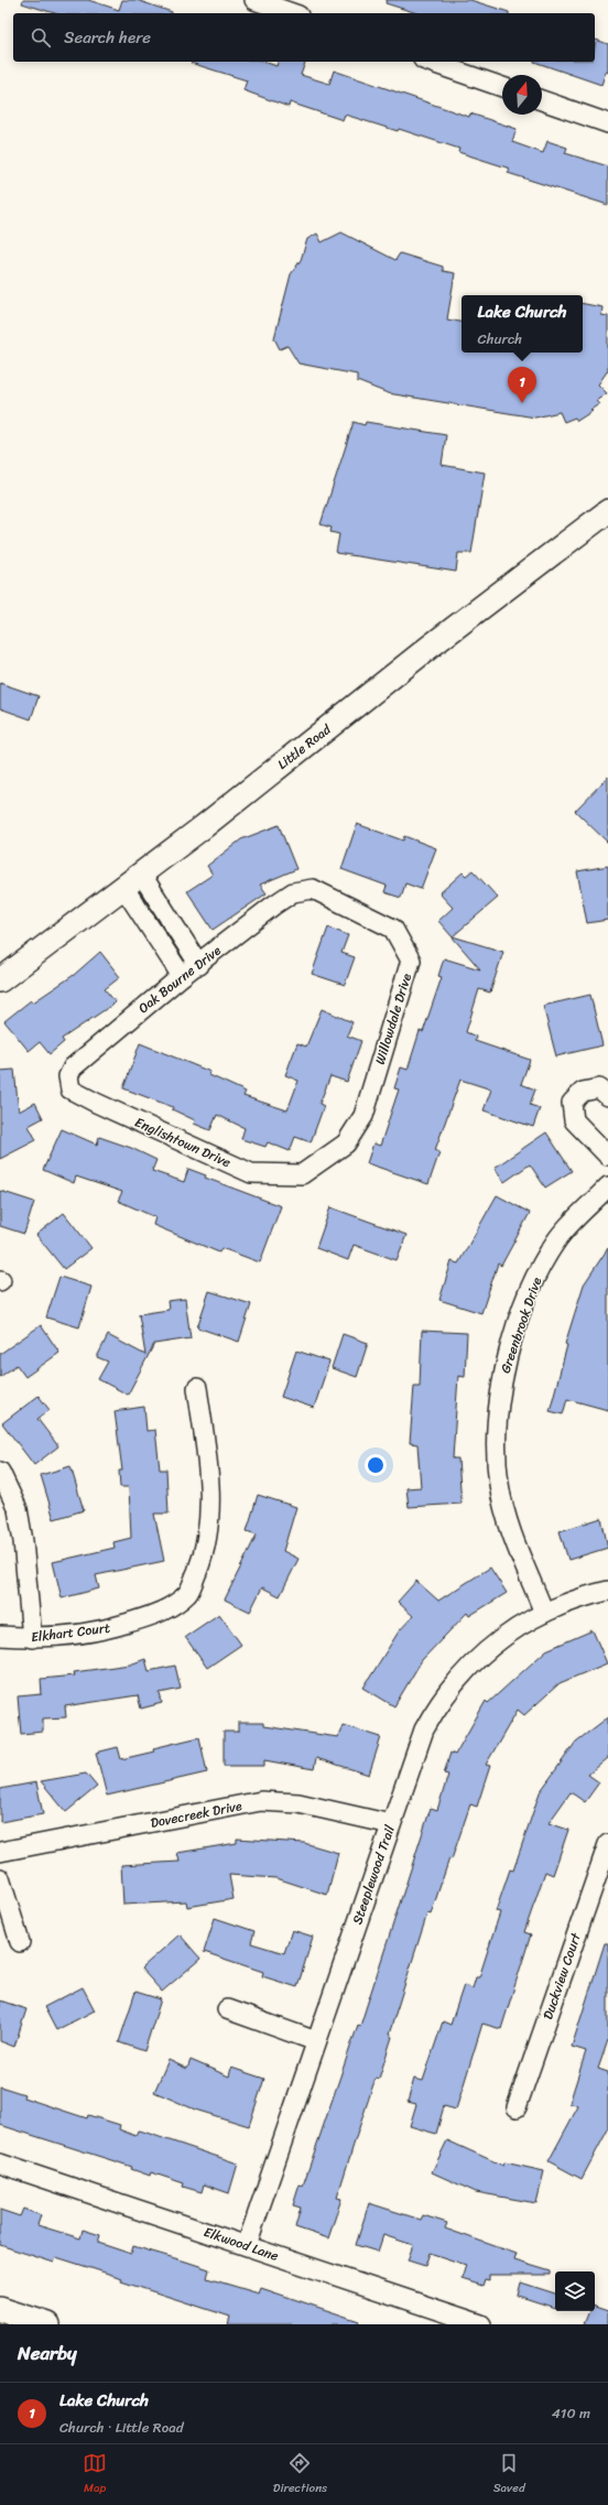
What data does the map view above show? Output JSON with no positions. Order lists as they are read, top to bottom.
{
  "streets": {
    "street": [
      "Little Road",
      "Oak Bourne Drive",
      "Willowdale Drive",
      "Englishtown Drive",
      "Greenbrook Drive",
      "Elkhart Court",
      "Dovecreek Drive",
      "Steeplewood Trail",
      "Duckview Court",
      "Elkwood Lane"
    ]
  },
  "crossings": [
    ["Oak Bourne Drive", "Willowdale Drive"],
    ["Oak Bourne Drive", "Englishtown Drive"],
    ["Willowdale Drive", "Englishtown Drive"],
    ["Greenbrook Drive", "Steeplewood Trail"],
    ["Dovecreek Drive", "Steeplewood Trail"],
    ["Steeplewood Trail", "Elkwood Lane"]
  ],
  "north": "top",
  "page": {
    "search": "Search here",
    "popup": ["Lake Church", "Church"],
    "pins": "1",
    "heading": "Nearby",
    "list": [
      {
        "mark": "1",
        "name": "Lake Church",
        "note": "Church · Little Road",
        "value": "410 m"
      }
    ],
    "nav": ["Map", "Directions", "Saved"]
  }
}
